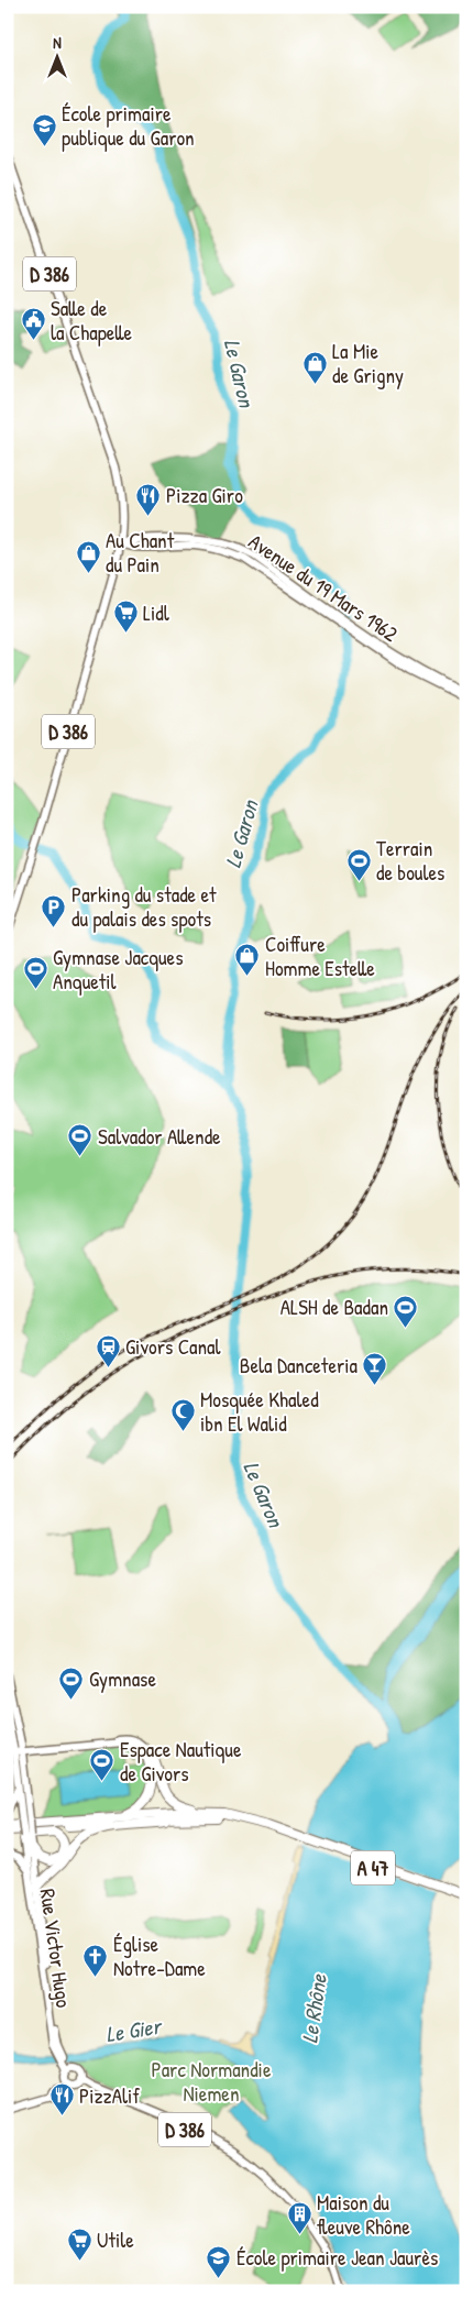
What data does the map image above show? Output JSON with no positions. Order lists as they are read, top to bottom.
{
  "streets": {
    "highway": ["A 47"],
    "main road": ["D 386", "Avenue du 19 Mars 1962", "Rue Victor Hugo"]
  },
  "crossings": [
    ["D 386", "Rue Victor Hugo"]
  ],
  "water": ["Le Garon", "Le Rhône", "Le Gier"],
  "parks": ["Parc Normandie Niemen"],
  "places": {
    "school or university": ["École primaire publique du Garon", "École primaire Jean Jaurès"],
    "public building": ["Salle de la Chapelle"],
    "shop": ["La Mie de Grigny", "Au Chant du Pain", "Coiffure Homme Estelle"],
    "restaurant": ["Pizza Giro", "PizzAlif"],
    "supermarket": ["Lidl", "Utile"],
    "sports": [
      "Terrain de boules",
      "Gymnase Jacques Anquetil",
      "Salvador Allende",
      "ALSH de Badan",
      "Gymnase",
      "Espace Nautique de Givors"
    ],
    "parking": ["Parking du stade et du palais des spots"],
    "station": ["Givors Canal"],
    "bar": ["Bela Danceteria"],
    "mosque": ["Mosquée Khaled ibn El Walid"],
    "church": ["Église Notre-Dame"],
    "building": ["Maison du fleuve Rhône"]
  },
  "north": "top"
}
